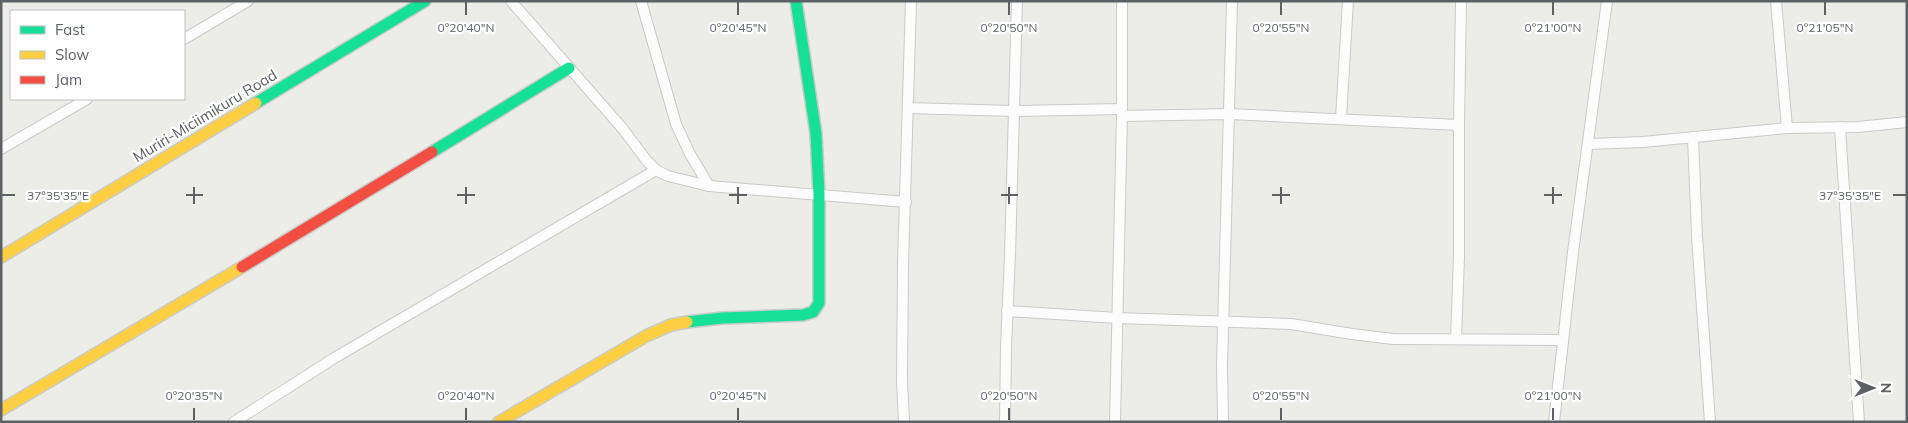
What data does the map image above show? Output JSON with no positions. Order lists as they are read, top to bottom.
{
  "streets": {
    "street": ["Muriri-Miciimikuru Road"]
  },
  "legend": ["Fast", "Slow", "Jam"],
  "north": "right",
  "coordinates": [
    "0°20'40\"N",
    "0°20'45\"N",
    "0°20'50\"N",
    "0°20'55\"N",
    "0°21'00\"N",
    "0°21'05\"N",
    "37°35'35\"E",
    "0°20'35\"N"
  ]
}
